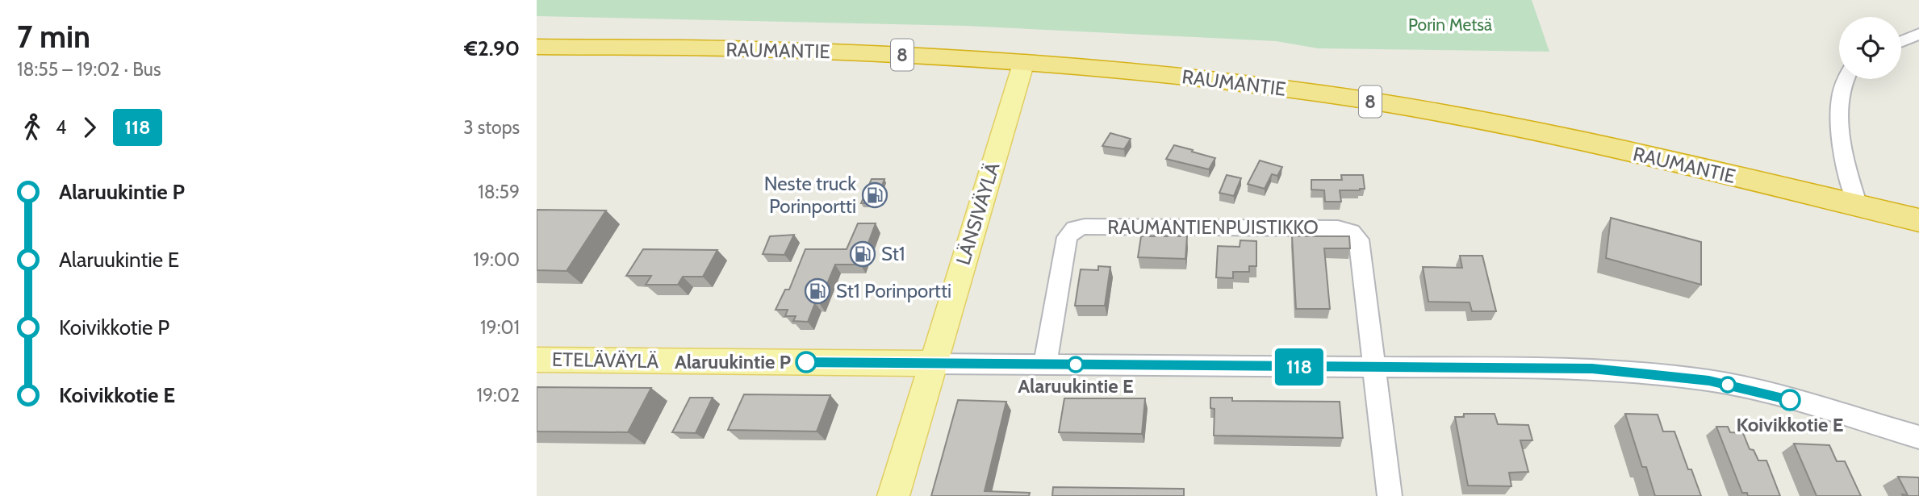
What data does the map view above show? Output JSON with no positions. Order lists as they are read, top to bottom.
{
  "streets": {
    "highway": ["RAUMANTIE", "8"],
    "main road": ["LÄNSIVÄYLÄ", "ETELÄVÄYLÄ"],
    "street": ["RAUMANTIENPUISTIKKO"]
  },
  "crossings": [
    ["RAUMANTIE", "LÄNSIVÄYLÄ"],
    ["LÄNSIVÄYLÄ", "ETELÄVÄYLÄ"],
    ["RAUMANTIENPUISTIKKO", "ETELÄVÄYLÄ"]
  ],
  "parks": ["Porin Metsä"],
  "places": {
    "fuel station": ["Neste truck Porinportti", "St1", "St1 Porinportti"],
    "other": ["Alaruukintie P", "Alaruukintie E", "Koivikkotie E"]
  },
  "lines": ["bus line 118"],
  "page": {
    "heading": ["7 min", "18:55 – 19:02 · Bus", "€2.90"],
    "on_map": "118",
    "legs": ["4", "118", "3 stops"],
    "list": [
      {
        "name": "Alaruukintie P",
        "value": "18:59"
      },
      {
        "name": "Alaruukintie E",
        "value": "19:00"
      },
      {
        "name": "Koivikkotie P",
        "value": "19:01"
      },
      {
        "name": "Koivikkotie E",
        "value": "19:02"
      }
    ]
  }
}
